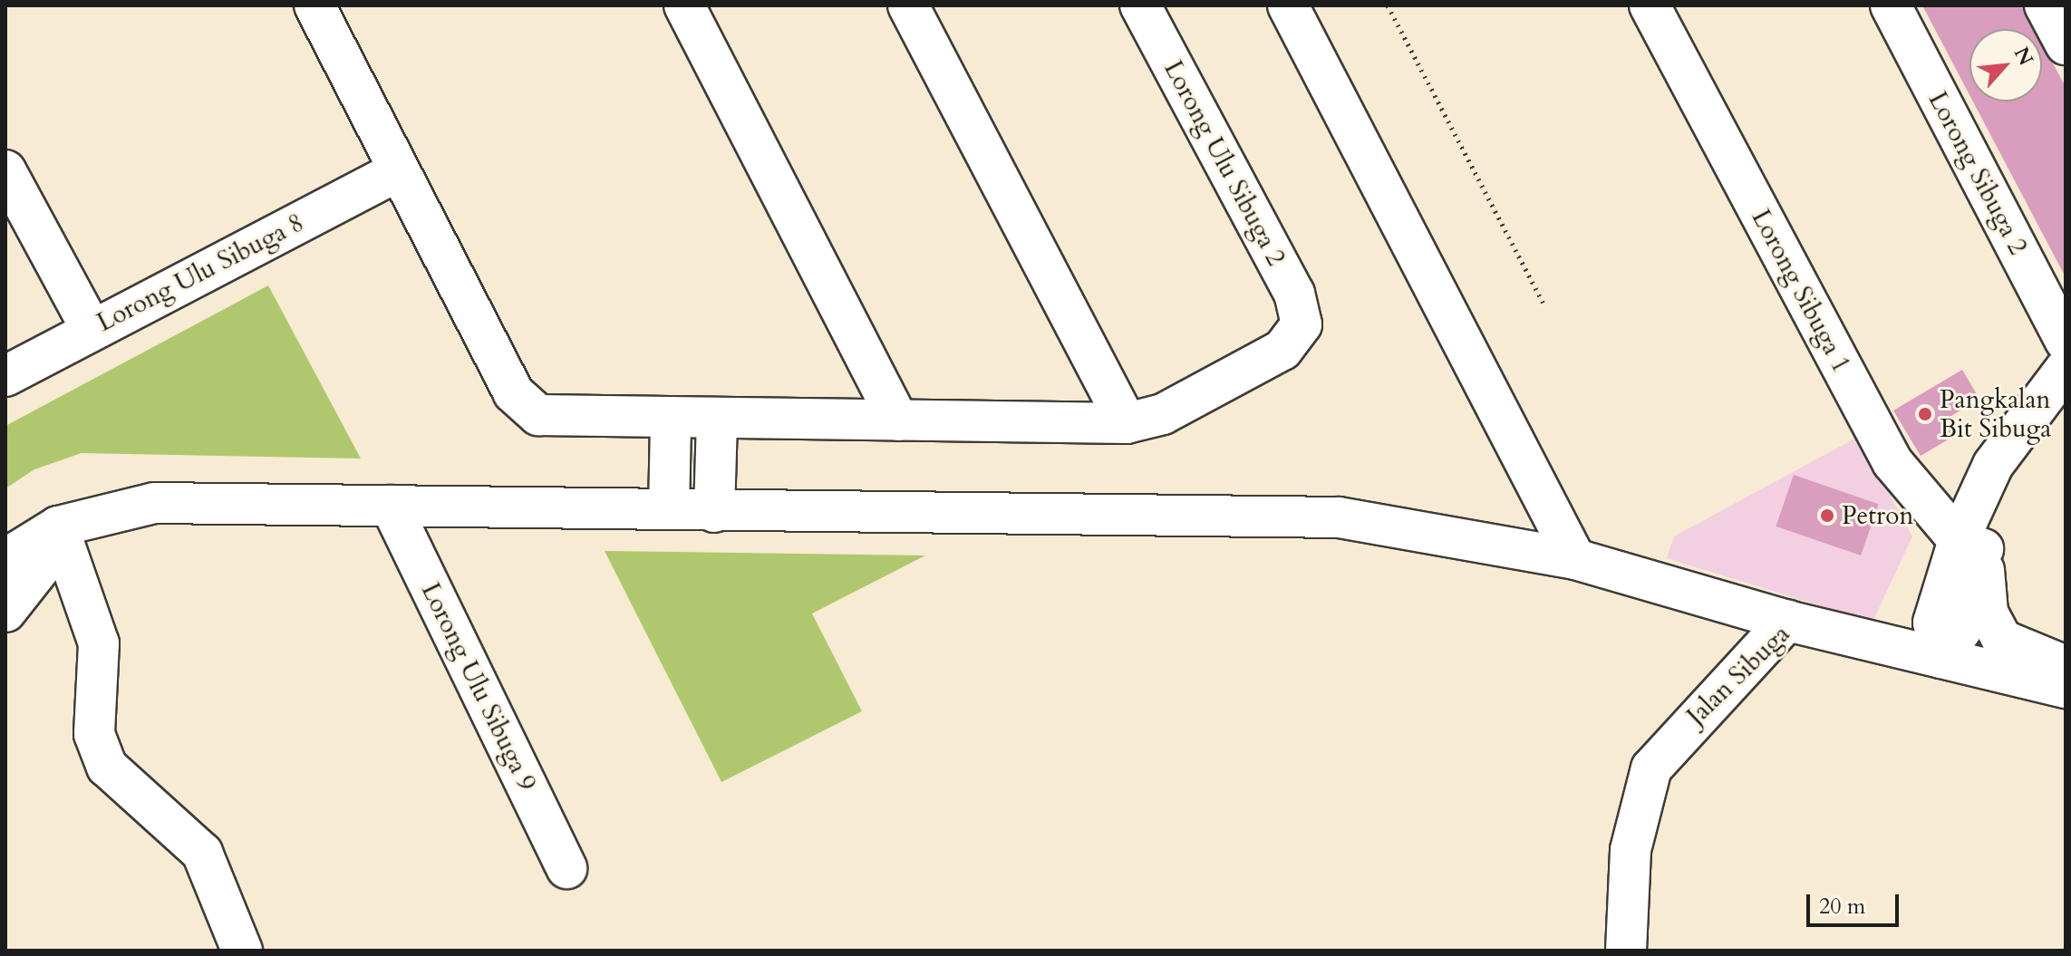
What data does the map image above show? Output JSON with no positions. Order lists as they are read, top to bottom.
{
  "streets": {
    "street": [
      "Lorong Ulu Sibuga 2",
      "Lorong Sibuga 2",
      "Lorong Ulu Sibuga 8",
      "Lorong Sibuga 1",
      "Jalan Sibuga",
      "Lorong Ulu Sibuga 9"
    ]
  },
  "places": ["Pangkalan Bit Sibuga", "Petron"],
  "scale_bar": "20 m",
  "north": "top right"
}
